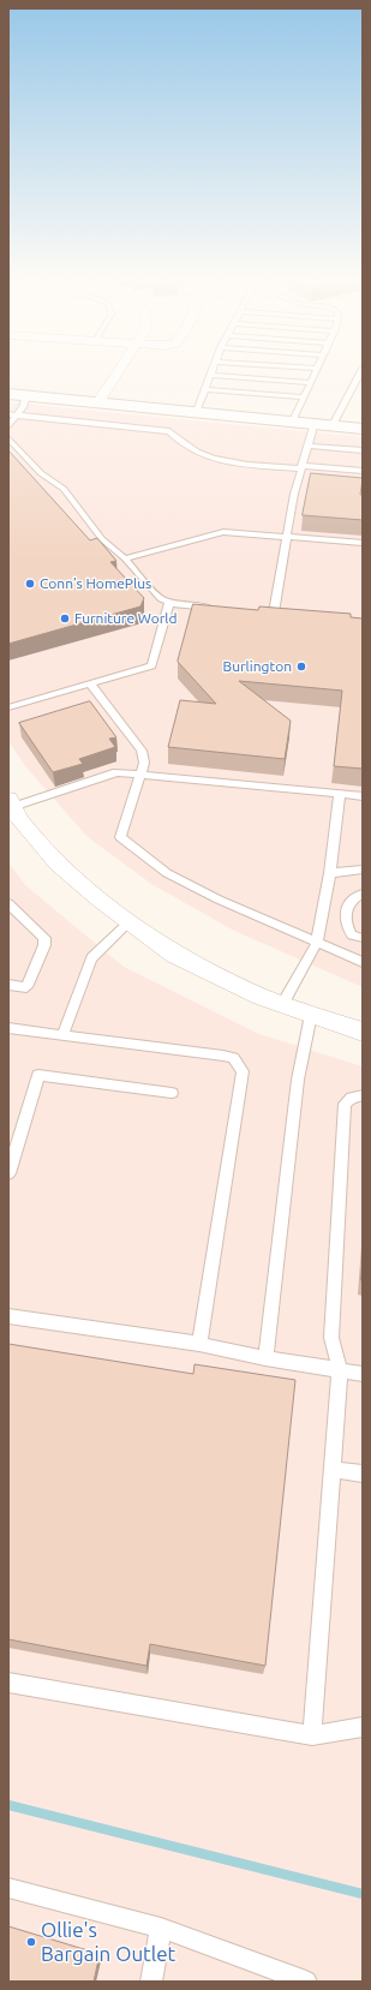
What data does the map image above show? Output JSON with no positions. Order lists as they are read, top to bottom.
{
  "places": [
    "Conn’s HomePlus",
    "Furniture World",
    "Burlington",
    "Ollie's Bargain Outlet"
  ]
}
